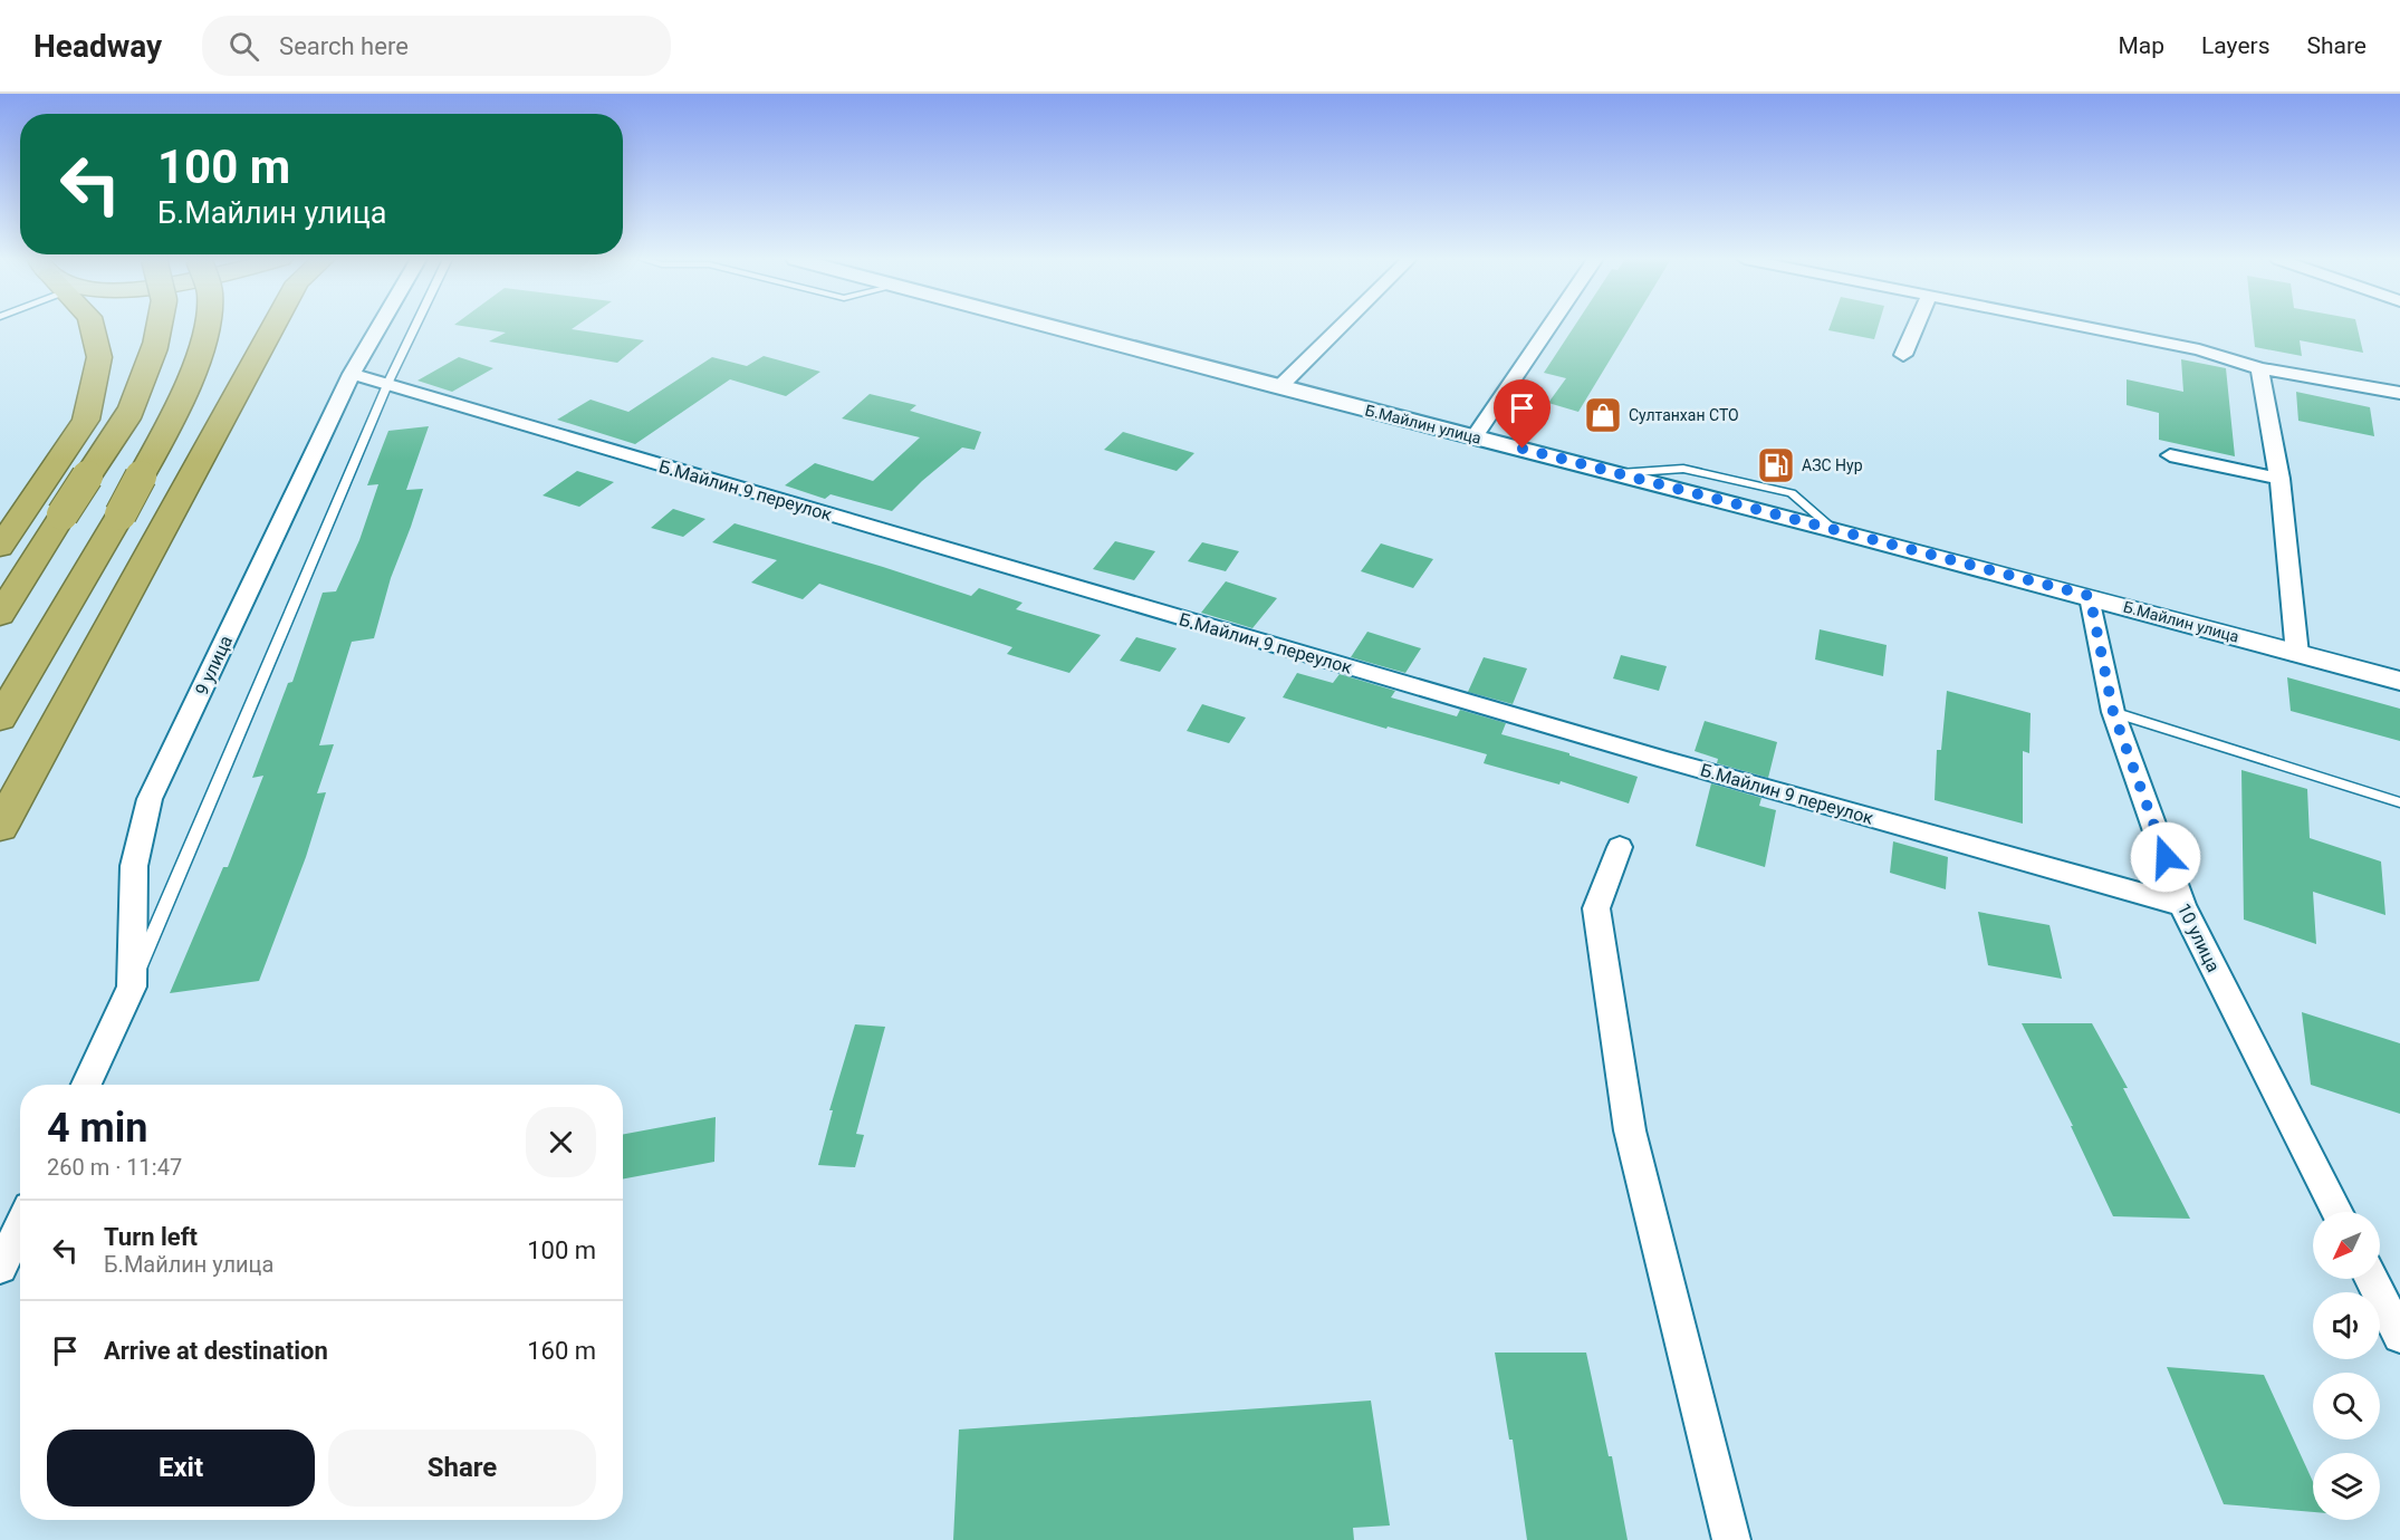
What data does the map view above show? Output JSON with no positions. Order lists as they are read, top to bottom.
{
  "streets": {
    "street": [
      "Б.Майлин улица",
      "Б.Майлин 9 переулок",
      "9 улица",
      "10 улица"
    ]
  },
  "crossings": [
    ["Б.Майлин улица", "10 улица"],
    ["Б.Майлин 9 переулок", "9 улица"],
    ["Б.Майлин 9 переулок", "10 улица"]
  ],
  "places": {
    "shop": ["Султанхан СТО"],
    "fuel station": ["АЗС Нур"]
  },
  "north": "bottom left",
  "page": {
    "header": "Headway",
    "search": "Search here",
    "nav": ["Map", "Layers", "Share"],
    "turn": ["100 m", "Б.Майлин улица"],
    "heading": ["4 min", "260 m · 11:47"],
    "list": [
      {
        "name": "Turn left",
        "note": "Б.Майлин улица",
        "value": "100 m"
      },
      {
        "name": "Arrive at destination",
        "value": "160 m"
      }
    ],
    "buttons": ["Exit", "Share"]
  }
}
